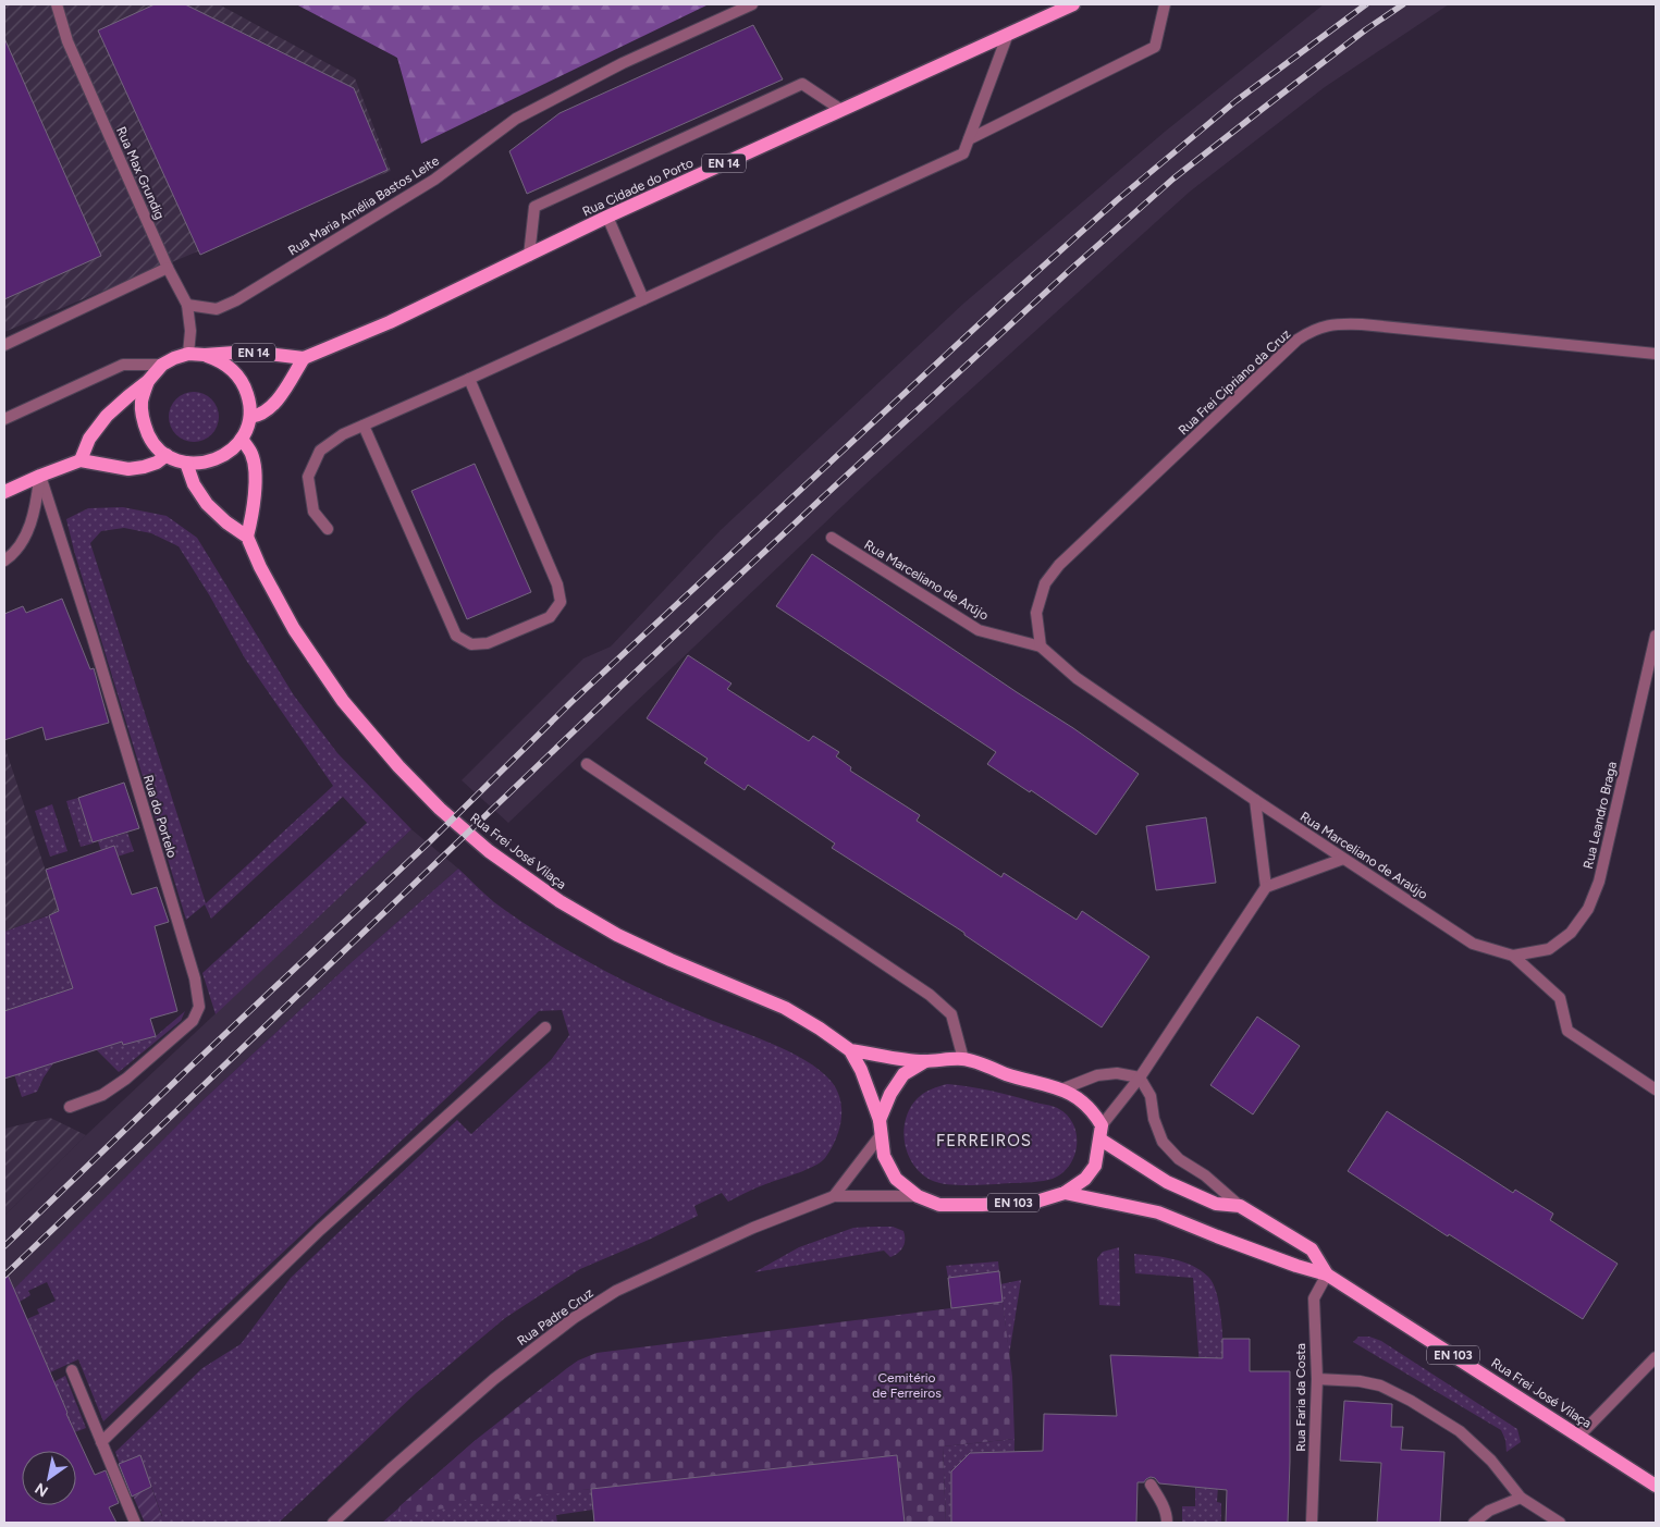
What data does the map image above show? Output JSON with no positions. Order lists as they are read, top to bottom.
{
  "streets": {
    "main road": [
      "EN 14",
      "Rua Cidade do Porto",
      "Rua Frei José Vilaça",
      "EN 103"
    ],
    "street": [
      "Rua Max Grundig",
      "Rua Maria Amélia Bastos Leite",
      "Rua Frei Cipriano da Cruz",
      "Rua Marceliano de Arújo",
      "Rua Leandro Braga",
      "Rua do Portelo",
      "Rua Marceliano de Araújo",
      "Rua Padre Cruz",
      "Rua Faria da Costa"
    ]
  },
  "crossings": [
    ["Rua Max Grundig", "Rua Cidade do Porto"],
    ["Rua Max Grundig", "Rua Maria Amélia Bastos Leite"],
    ["Rua Frei Cipriano da Cruz", "Rua Marceliano de Arújo"],
    ["Rua Frei Cipriano da Cruz", "Rua Marceliano de Araújo"],
    ["Rua Marceliano de Arújo", "Rua Marceliano de Araújo"],
    ["Rua Leandro Braga", "Rua Marceliano de Araújo"],
    ["Rua Frei José Vilaça", "Rua Padre Cruz"],
    ["Rua Frei José Vilaça", "Rua Faria da Costa"]
  ],
  "districts": ["FERREIROS"],
  "parks": ["Cemitério de Ferreiros"],
  "north": "bottom left"
}
